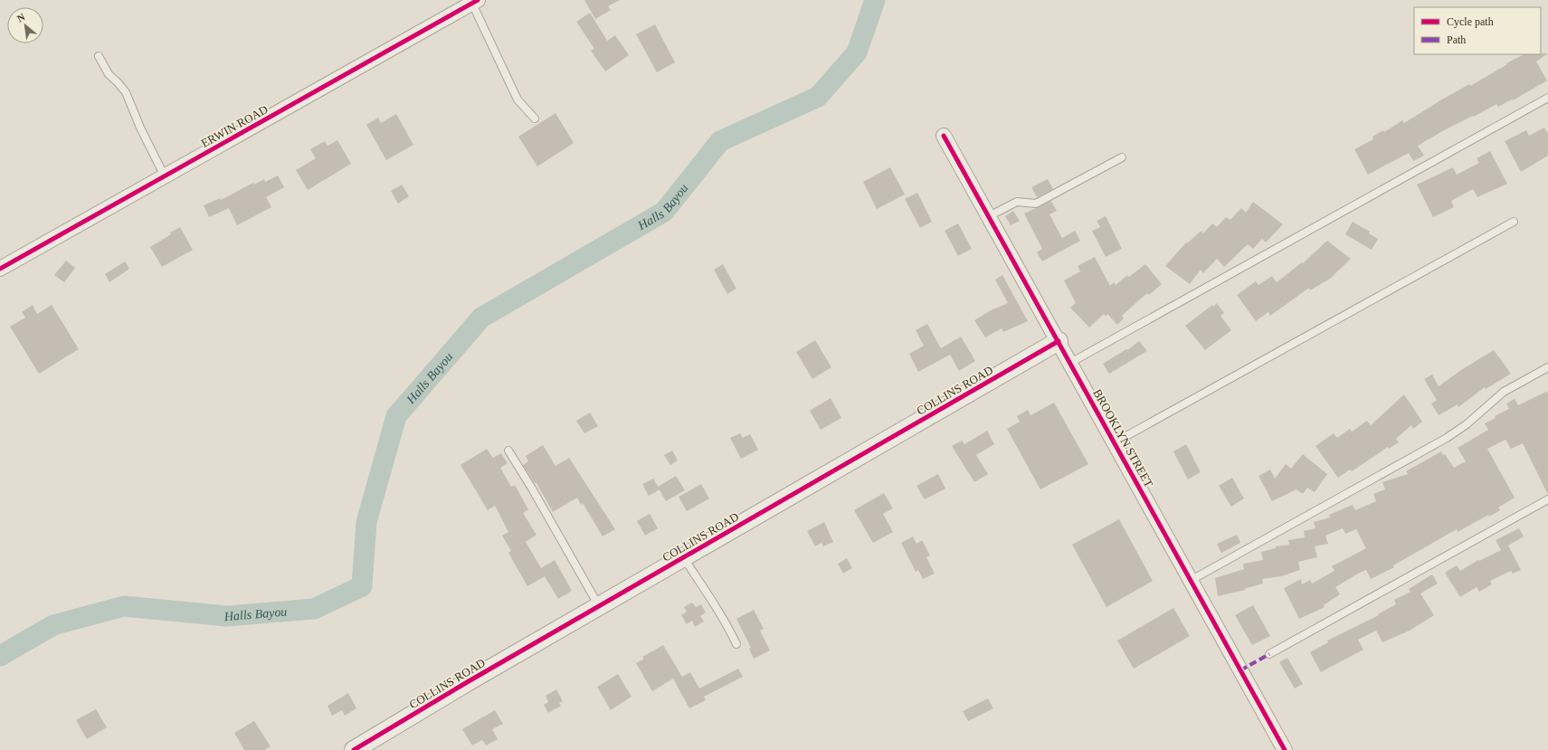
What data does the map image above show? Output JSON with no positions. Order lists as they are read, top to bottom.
{
  "streets": {
    "street": ["ERWIN ROAD", "COLLINS ROAD", "BROOKLYN STREET"]
  },
  "crossings": [
    ["COLLINS ROAD", "BROOKLYN STREET"]
  ],
  "water": ["Halls Bayou"],
  "legend": ["Cycle path", "Path"],
  "north": "top left"
}
